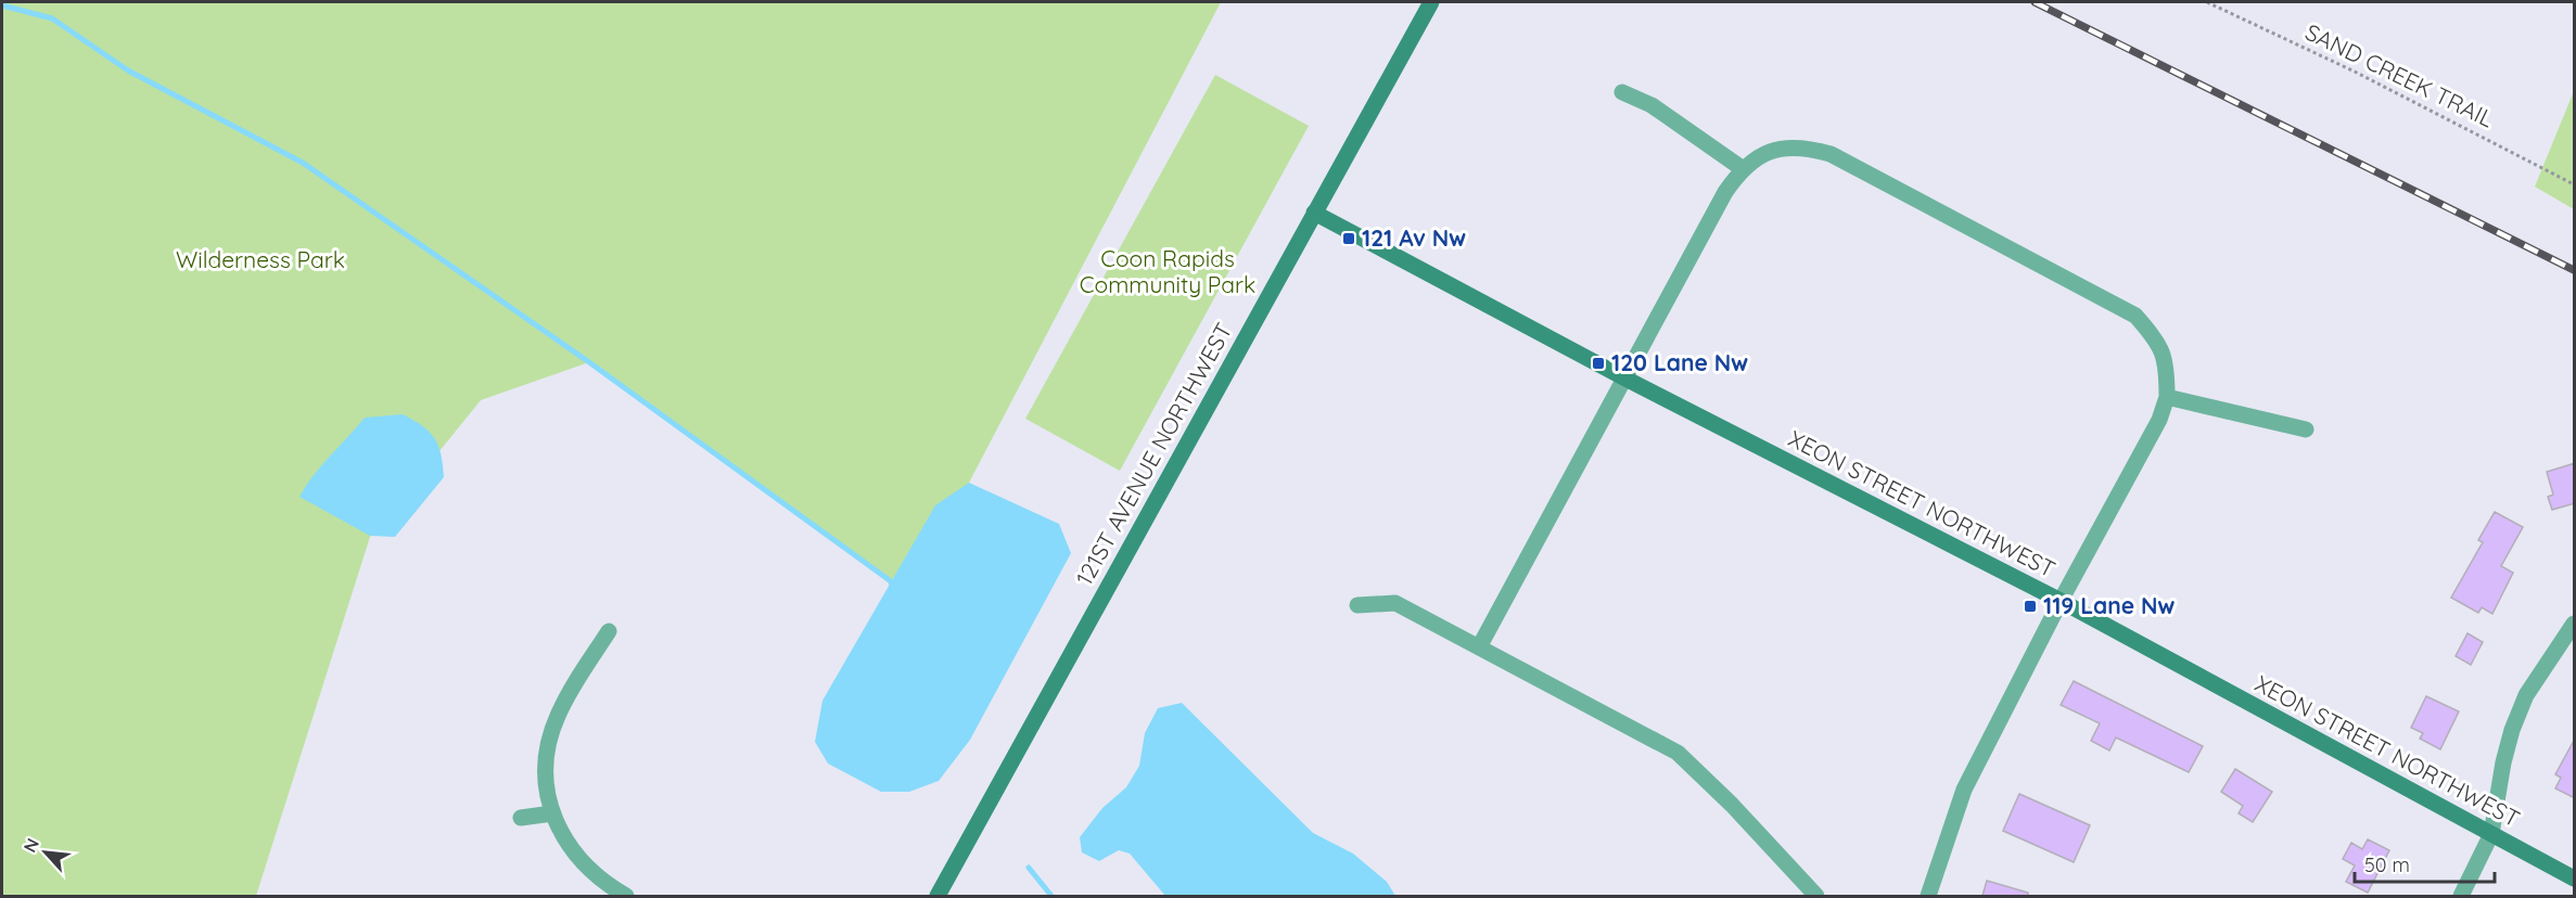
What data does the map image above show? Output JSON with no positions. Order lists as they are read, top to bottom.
{
  "streets": {
    "street": ["121ST AVENUE NORTHWEST", "XEON STREET NORTHWEST"],
    "path": ["SAND CREEK TRAIL"]
  },
  "crossings": [
    ["121ST AVENUE NORTHWEST", "XEON STREET NORTHWEST"]
  ],
  "parks": ["Coon Rapids Community Park", "Wilderness Park"],
  "places": {
    "transit": ["121 Av Nw", "120 Lane Nw", "119 Lane Nw"]
  },
  "scale_bar": "50 m",
  "north": "top left"
}
